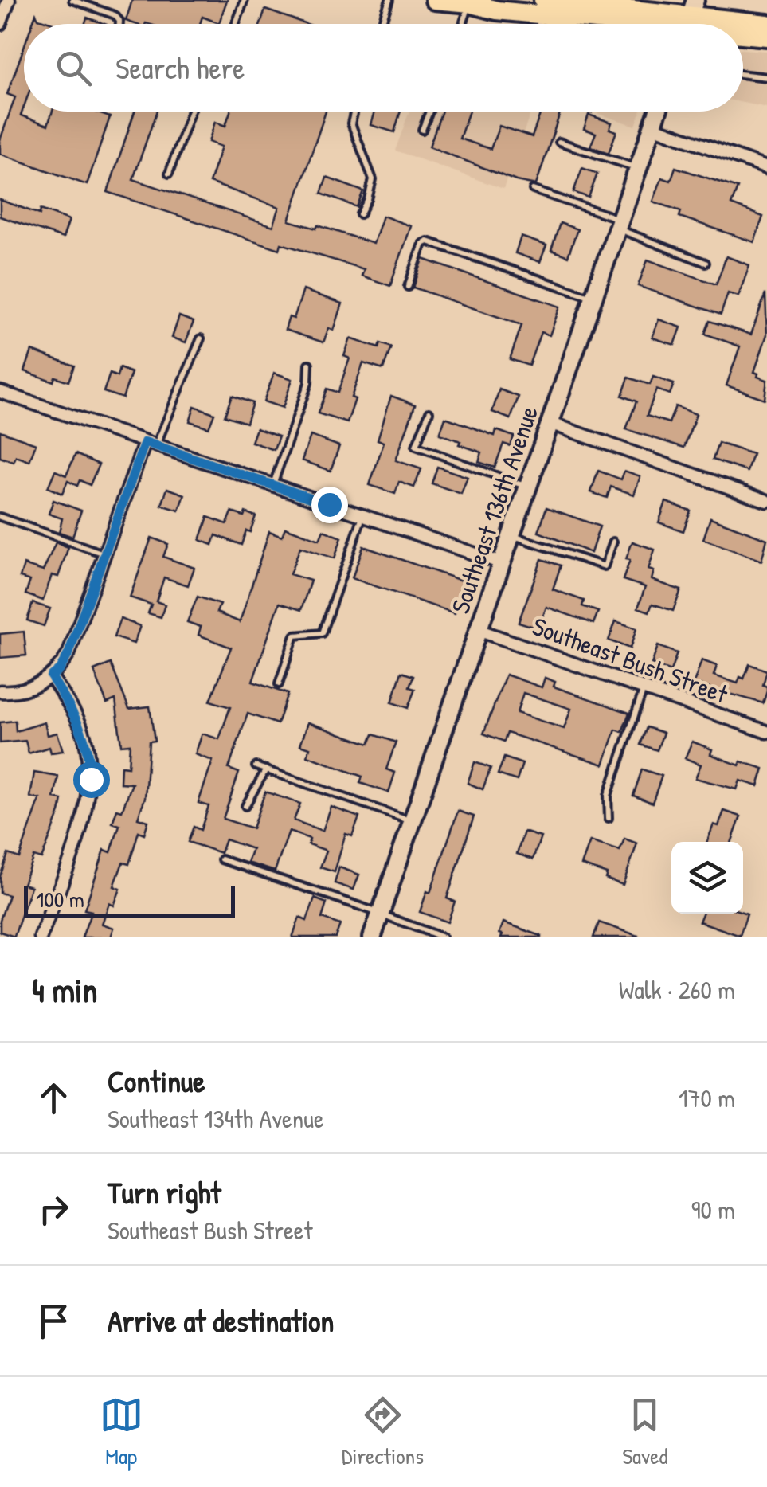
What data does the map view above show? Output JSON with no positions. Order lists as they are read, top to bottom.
{
  "streets": {
    "street": ["Southeast 136th Avenue", "Southeast Bush Street"]
  },
  "crossings": [
    ["Southeast 136th Avenue", "Southeast Bush Street"]
  ],
  "scale_bar": "100 m",
  "page": {
    "search": "Search here",
    "scale": "100 m",
    "heading": ["4 min", "Walk · 260 m"],
    "list": [
      ["Continue", "Southeast 134th Avenue", "170 m"],
      ["Turn right", "Southeast Bush Street", "90 m"],
      "Arrive at destination"
    ],
    "nav": ["Map", "Directions", "Saved"]
  }
}
